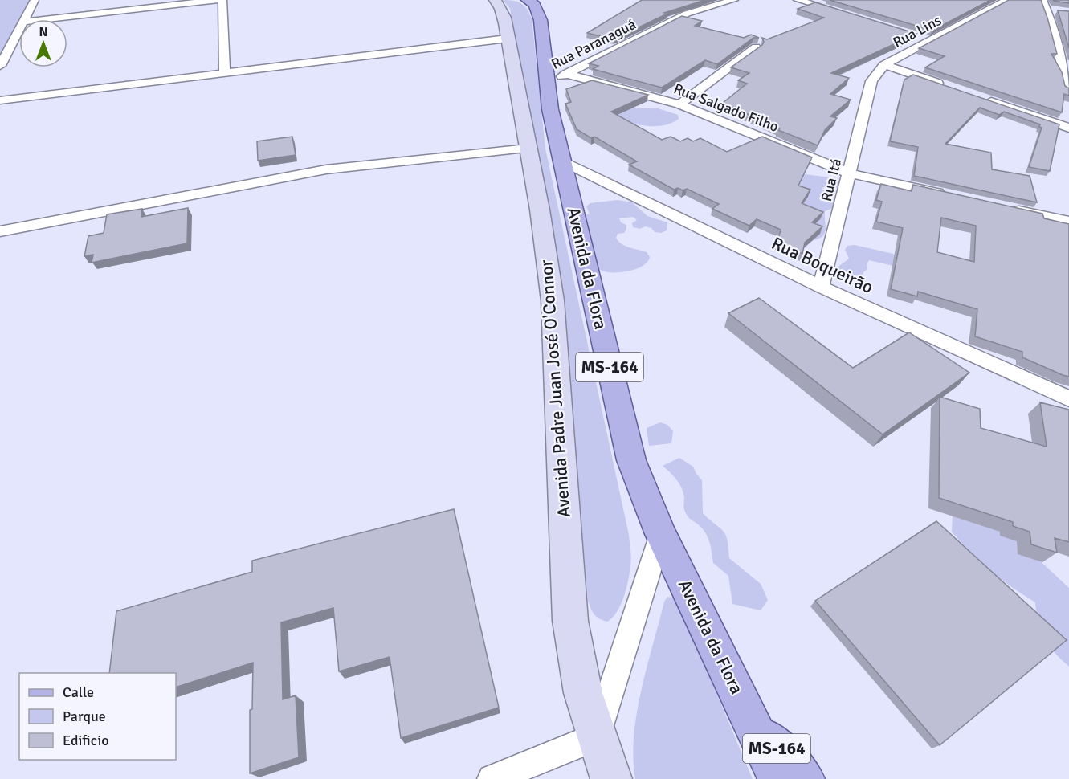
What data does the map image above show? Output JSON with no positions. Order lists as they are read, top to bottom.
{
  "streets": {
    "main road": ["Avenida da Flora", "MS-164"],
    "street": [
      "Rua Lins",
      "Rua Paranaguá",
      "Rua Salgado Filho",
      "Rua Itá",
      "Rua Boqueirão",
      "Avenida Padre Juan José O'Connor"
    ]
  },
  "crossings": [
    ["Rua Lins", "Rua Itá"],
    ["Rua Paranaguá", "Rua Salgado Filho"],
    ["Rua Paranaguá", "Avenida da Flora"],
    ["Rua Salgado Filho", "Rua Itá"],
    ["Rua Salgado Filho", "Avenida da Flora"],
    ["Rua Itá", "Rua Boqueirão"],
    ["Rua Boqueirão", "Avenida da Flora"]
  ],
  "legend": ["Calle", "Parque", "Edificio"],
  "north": "top"
}
